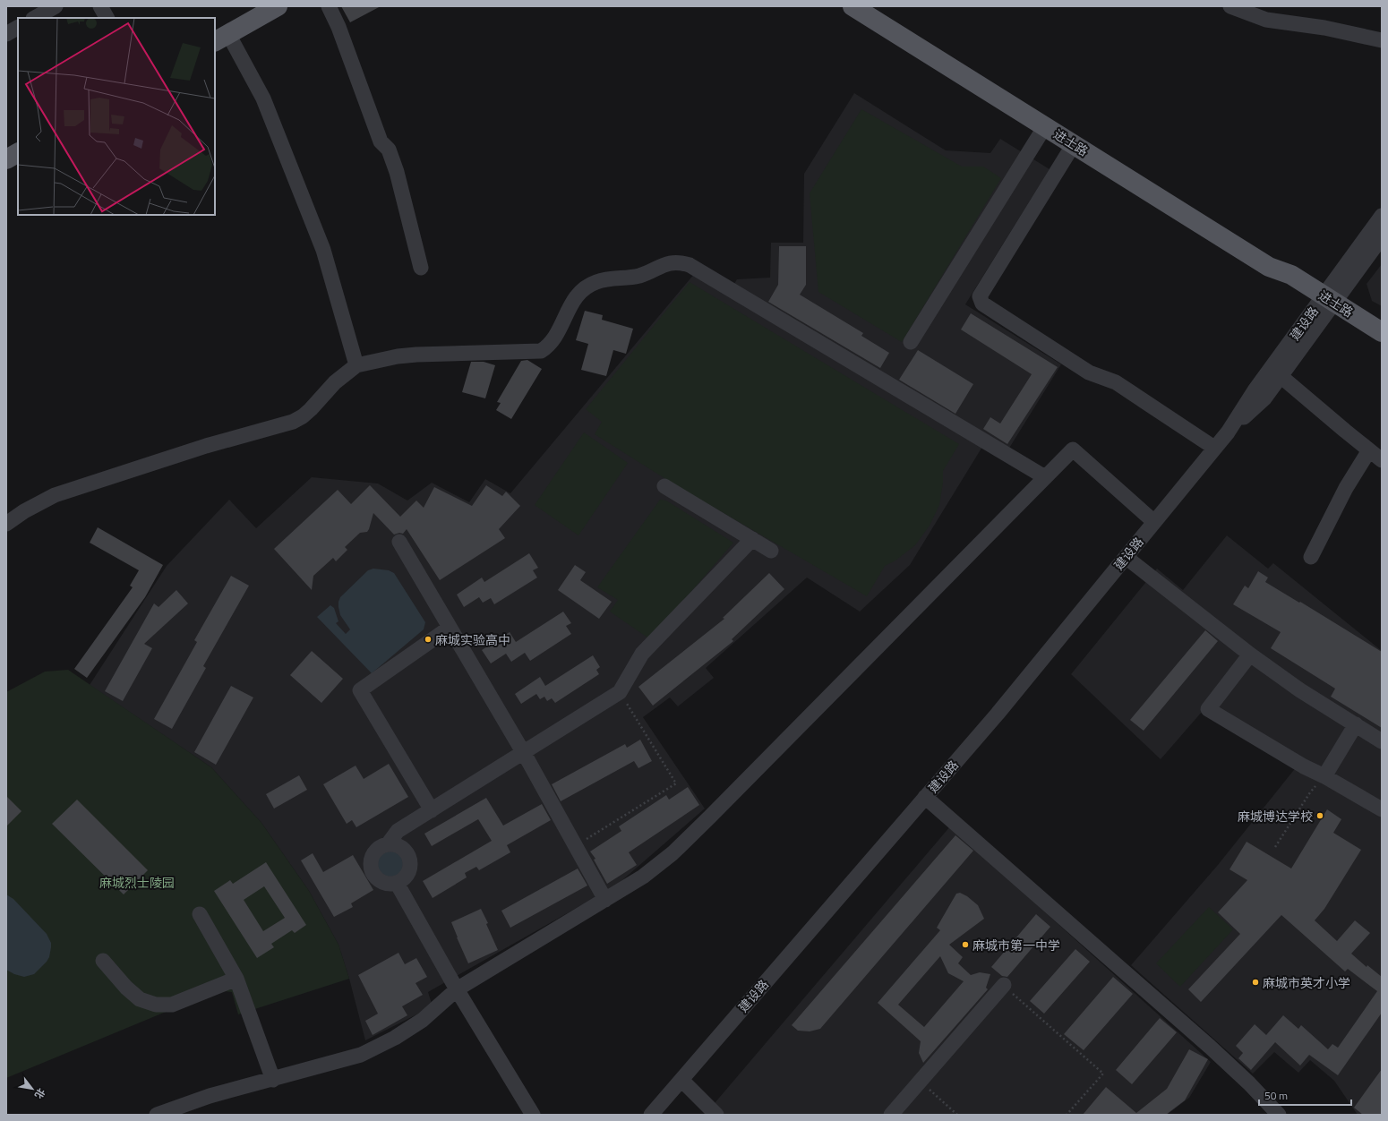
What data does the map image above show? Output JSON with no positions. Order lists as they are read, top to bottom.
{
  "streets": {
    "main road": ["进士路"],
    "street": ["建设路"]
  },
  "crossings": [
    ["进士路", "建设路"]
  ],
  "parks": ["麻城烈士陵园"],
  "places": [
    "麻城实验高中",
    "麻城博达学校",
    "麻城市第一中学",
    "麻城市英才小学"
  ],
  "scale_bar": "50 m",
  "north": "bottom right"
}
